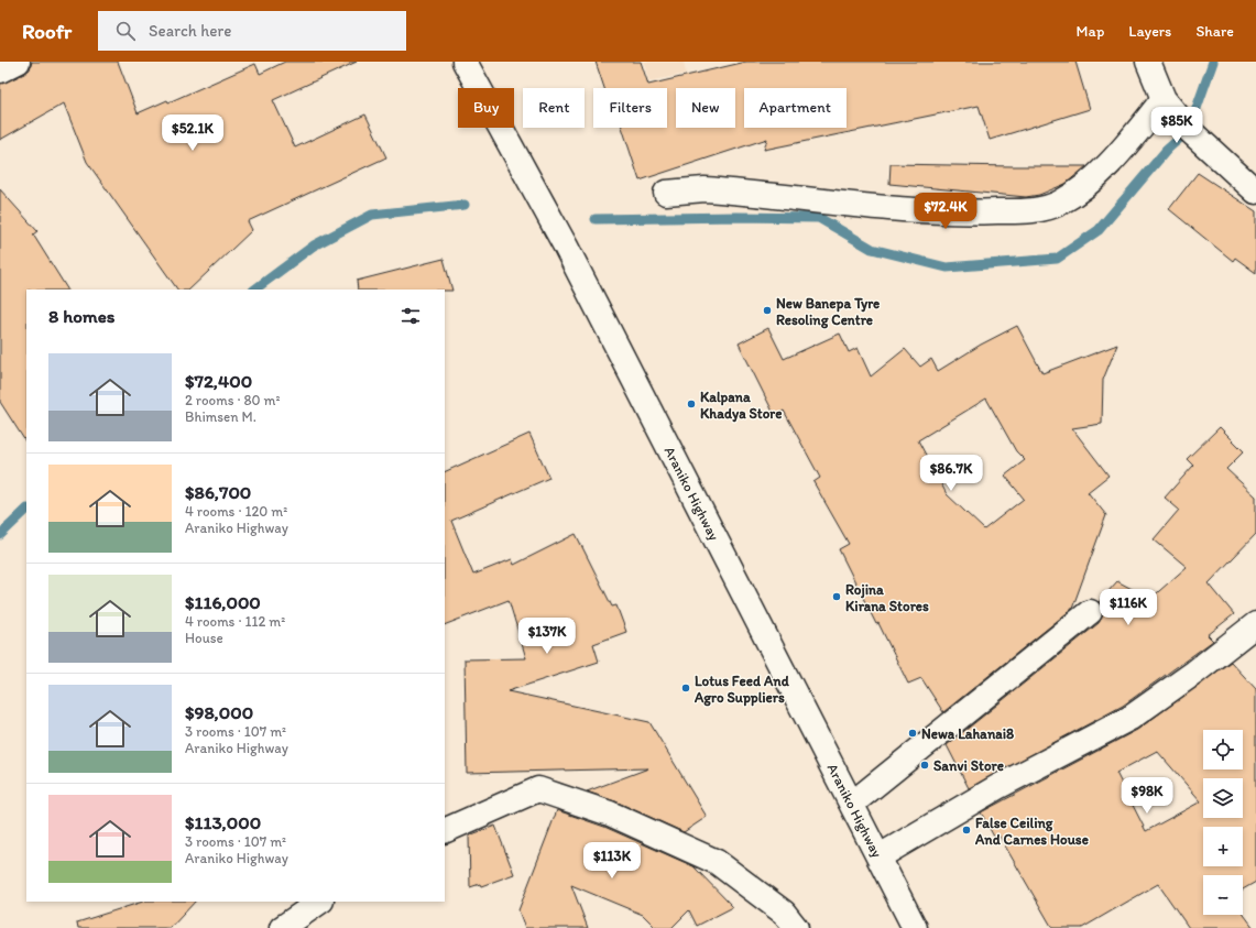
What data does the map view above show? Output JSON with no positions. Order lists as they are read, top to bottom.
{
  "streets": {
    "main road": ["Araniko Highway"]
  },
  "places": [
    "New Banepa Tyre Resoling Centre",
    "Kalpana Khadya Store",
    "Rojina Kirana Stores",
    "Lotus Feed And Agro Suppliers",
    "Newa Lahanai8",
    "Sanvi Store",
    "False Ceiling And Carnes House"
  ],
  "page": {
    "header": "Roofr",
    "search": "Search here",
    "nav": ["Map", "Layers", "Share"],
    "chip": [
      "Buy",
      "Rent",
      "Filters",
      "New",
      "Apartment"
    ],
    "price": [
      "$85K",
      "$52.1K",
      "$72.4K",
      "$86.7K",
      "$116K",
      "$137K",
      "$98K",
      "$113K"
    ],
    "heading": "8 homes",
    "list": [
      {
        "name": "$72,400",
        "note": "2 rooms · 80 m² · Bhimsen M."
      },
      {
        "name": "$86,700",
        "note": "4 rooms · 120 m² · Araniko Highway"
      },
      {
        "name": "$116,000",
        "note": "4 rooms · 112 m² · House"
      },
      {
        "name": "$98,000",
        "note": "3 rooms · 107 m² · Araniko Highway"
      },
      {
        "name": "$113,000",
        "note": "3 rooms · 107 m² · Araniko Highway"
      }
    ],
    "map_buttons": ["+", "−"]
  }
}
